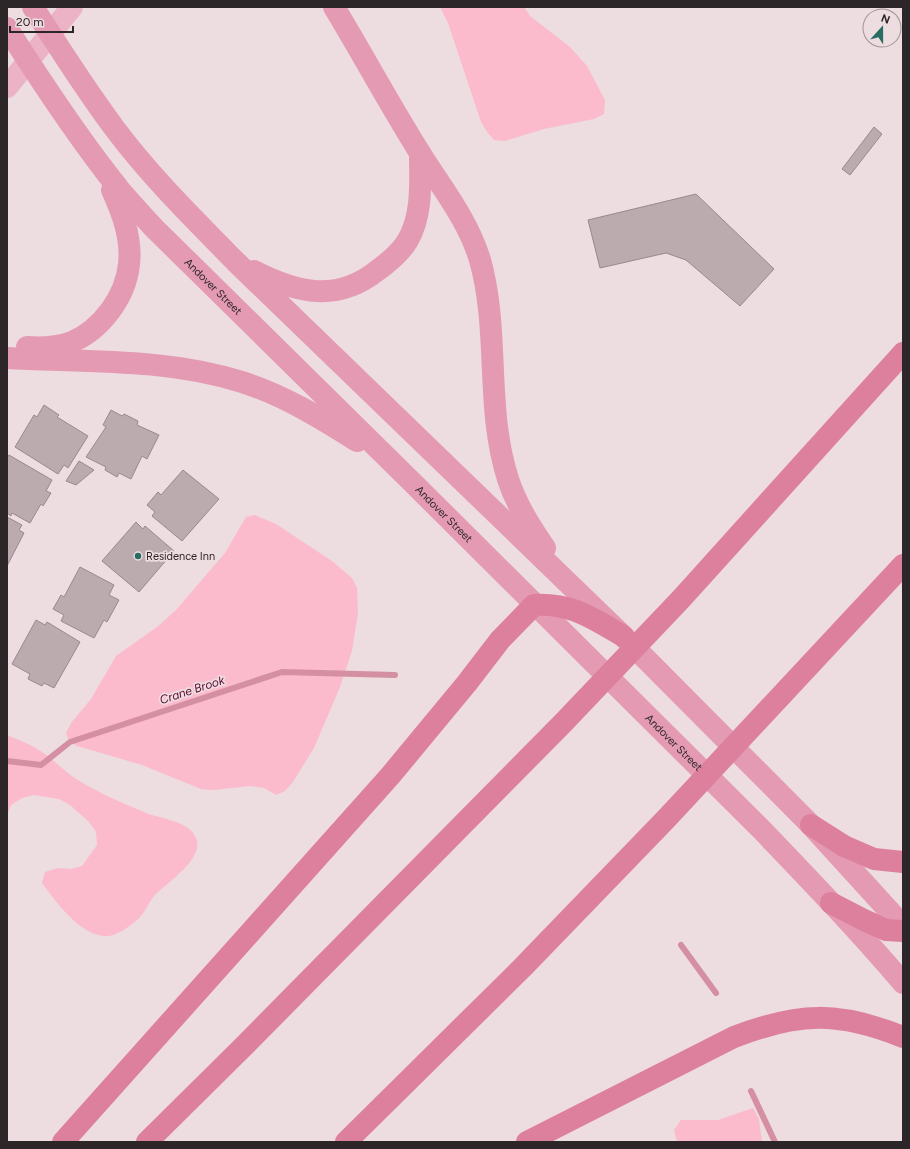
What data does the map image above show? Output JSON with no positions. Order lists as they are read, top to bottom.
{
  "streets": {
    "highway": ["Andover Street"]
  },
  "water": ["Crane Brook"],
  "places": ["Residence Inn"],
  "scale_bar": "20 m",
  "north": "top"
}
